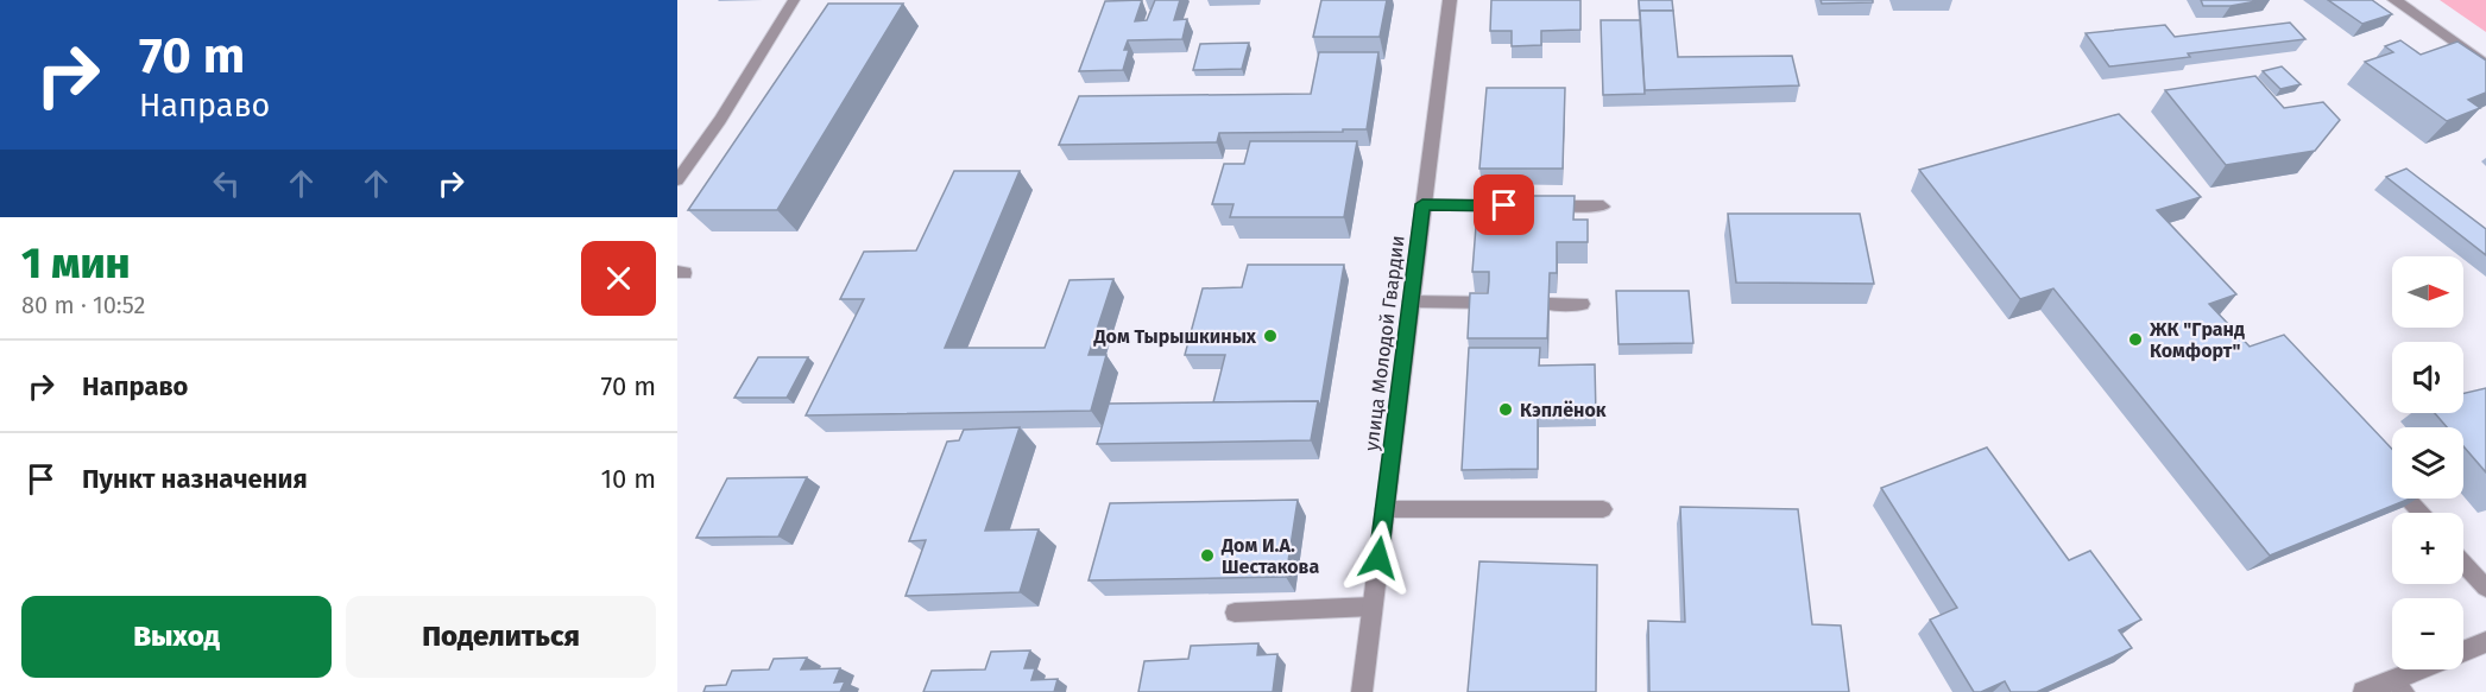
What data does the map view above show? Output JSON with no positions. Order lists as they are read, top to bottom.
{
  "streets": {
    "street": ["улица Молодой Гвардии"]
  },
  "places": [
    "Дом Тырышкиных",
    "ЖК \"Гранд Комфорт\"",
    "Кэплёнок",
    "Дом И.А. Шестакова"
  ],
  "north": "right",
  "page": {
    "turn": ["70 m", "Направо"],
    "heading": ["1 мин", "80 m · 10:52"],
    "map_buttons": ["+", "−"],
    "list": [
      {
        "name": "Направо",
        "value": "70 m"
      },
      {
        "name": "Пункт назначения",
        "value": "10 m"
      }
    ],
    "buttons": ["Выход", "Поделиться"]
  }
}
